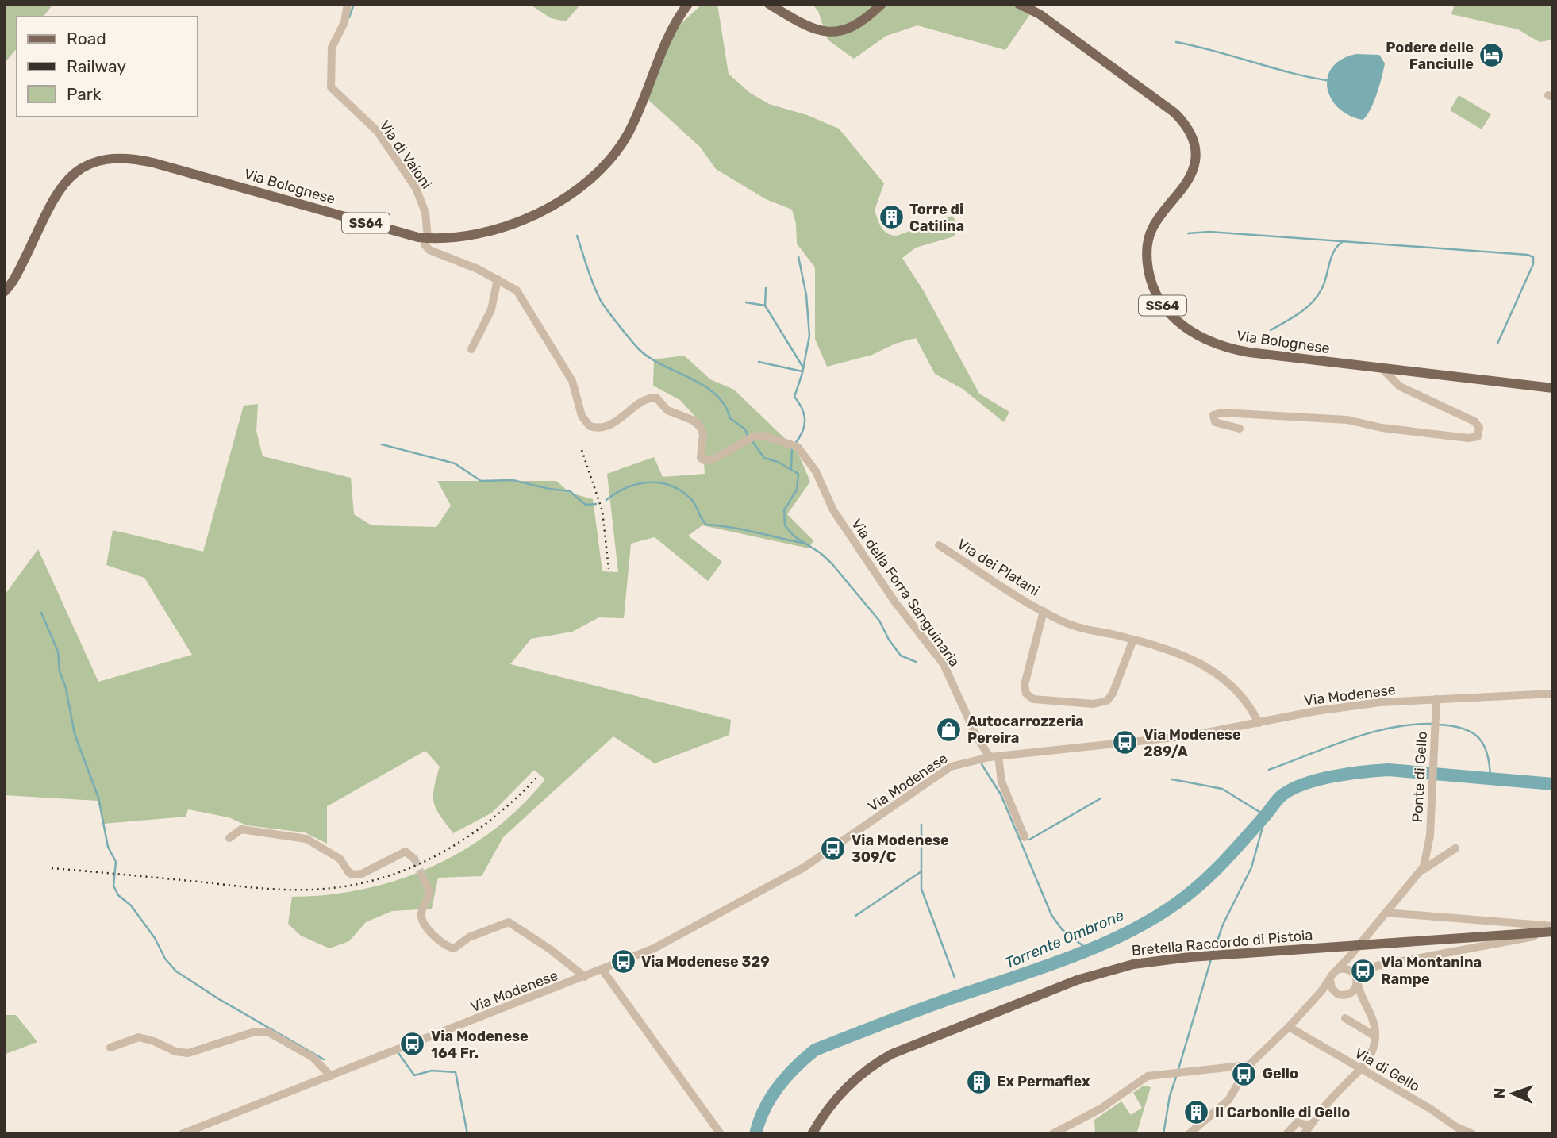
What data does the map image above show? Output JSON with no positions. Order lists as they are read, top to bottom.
{
  "streets": {
    "main road": ["Via Bolognese", "SS64", "Bretella Raccordo di Pistoia"],
    "street": [
      "Via di Vaioni",
      "Via dei Platani",
      "Via della Forra Sanguinaria",
      "Via Modenese",
      "Ponte di Gello",
      "Via di Gello"
    ]
  },
  "crossings": [
    ["Via di Vaioni", "Via Bolognese"],
    ["Via di Vaioni", "Via della Forra Sanguinaria"],
    ["Via Bolognese", "Via della Forra Sanguinaria"],
    ["Via dei Platani", "Via Modenese"],
    ["Via della Forra Sanguinaria", "Via Modenese"],
    ["Via Modenese", "Ponte di Gello"]
  ],
  "water": ["Torrente Ombrone"],
  "places": {
    "hotel": ["Podere delle Fanciulle"],
    "building": ["Torre di Catilina", "Ex Permaflex", "Il Carbonile di Gello"],
    "shop": ["Autocarrozzeria Pereira"],
    "bus stop": [
      "Via Modenese 289/A",
      "Via Modenese 309/C",
      "Via Modenese 329",
      "Via Montanina Rampe",
      "Via Modenese 164 Fr.",
      "Gello"
    ]
  },
  "legend": ["Road", "Railway", "Park"],
  "north": "left"
}
